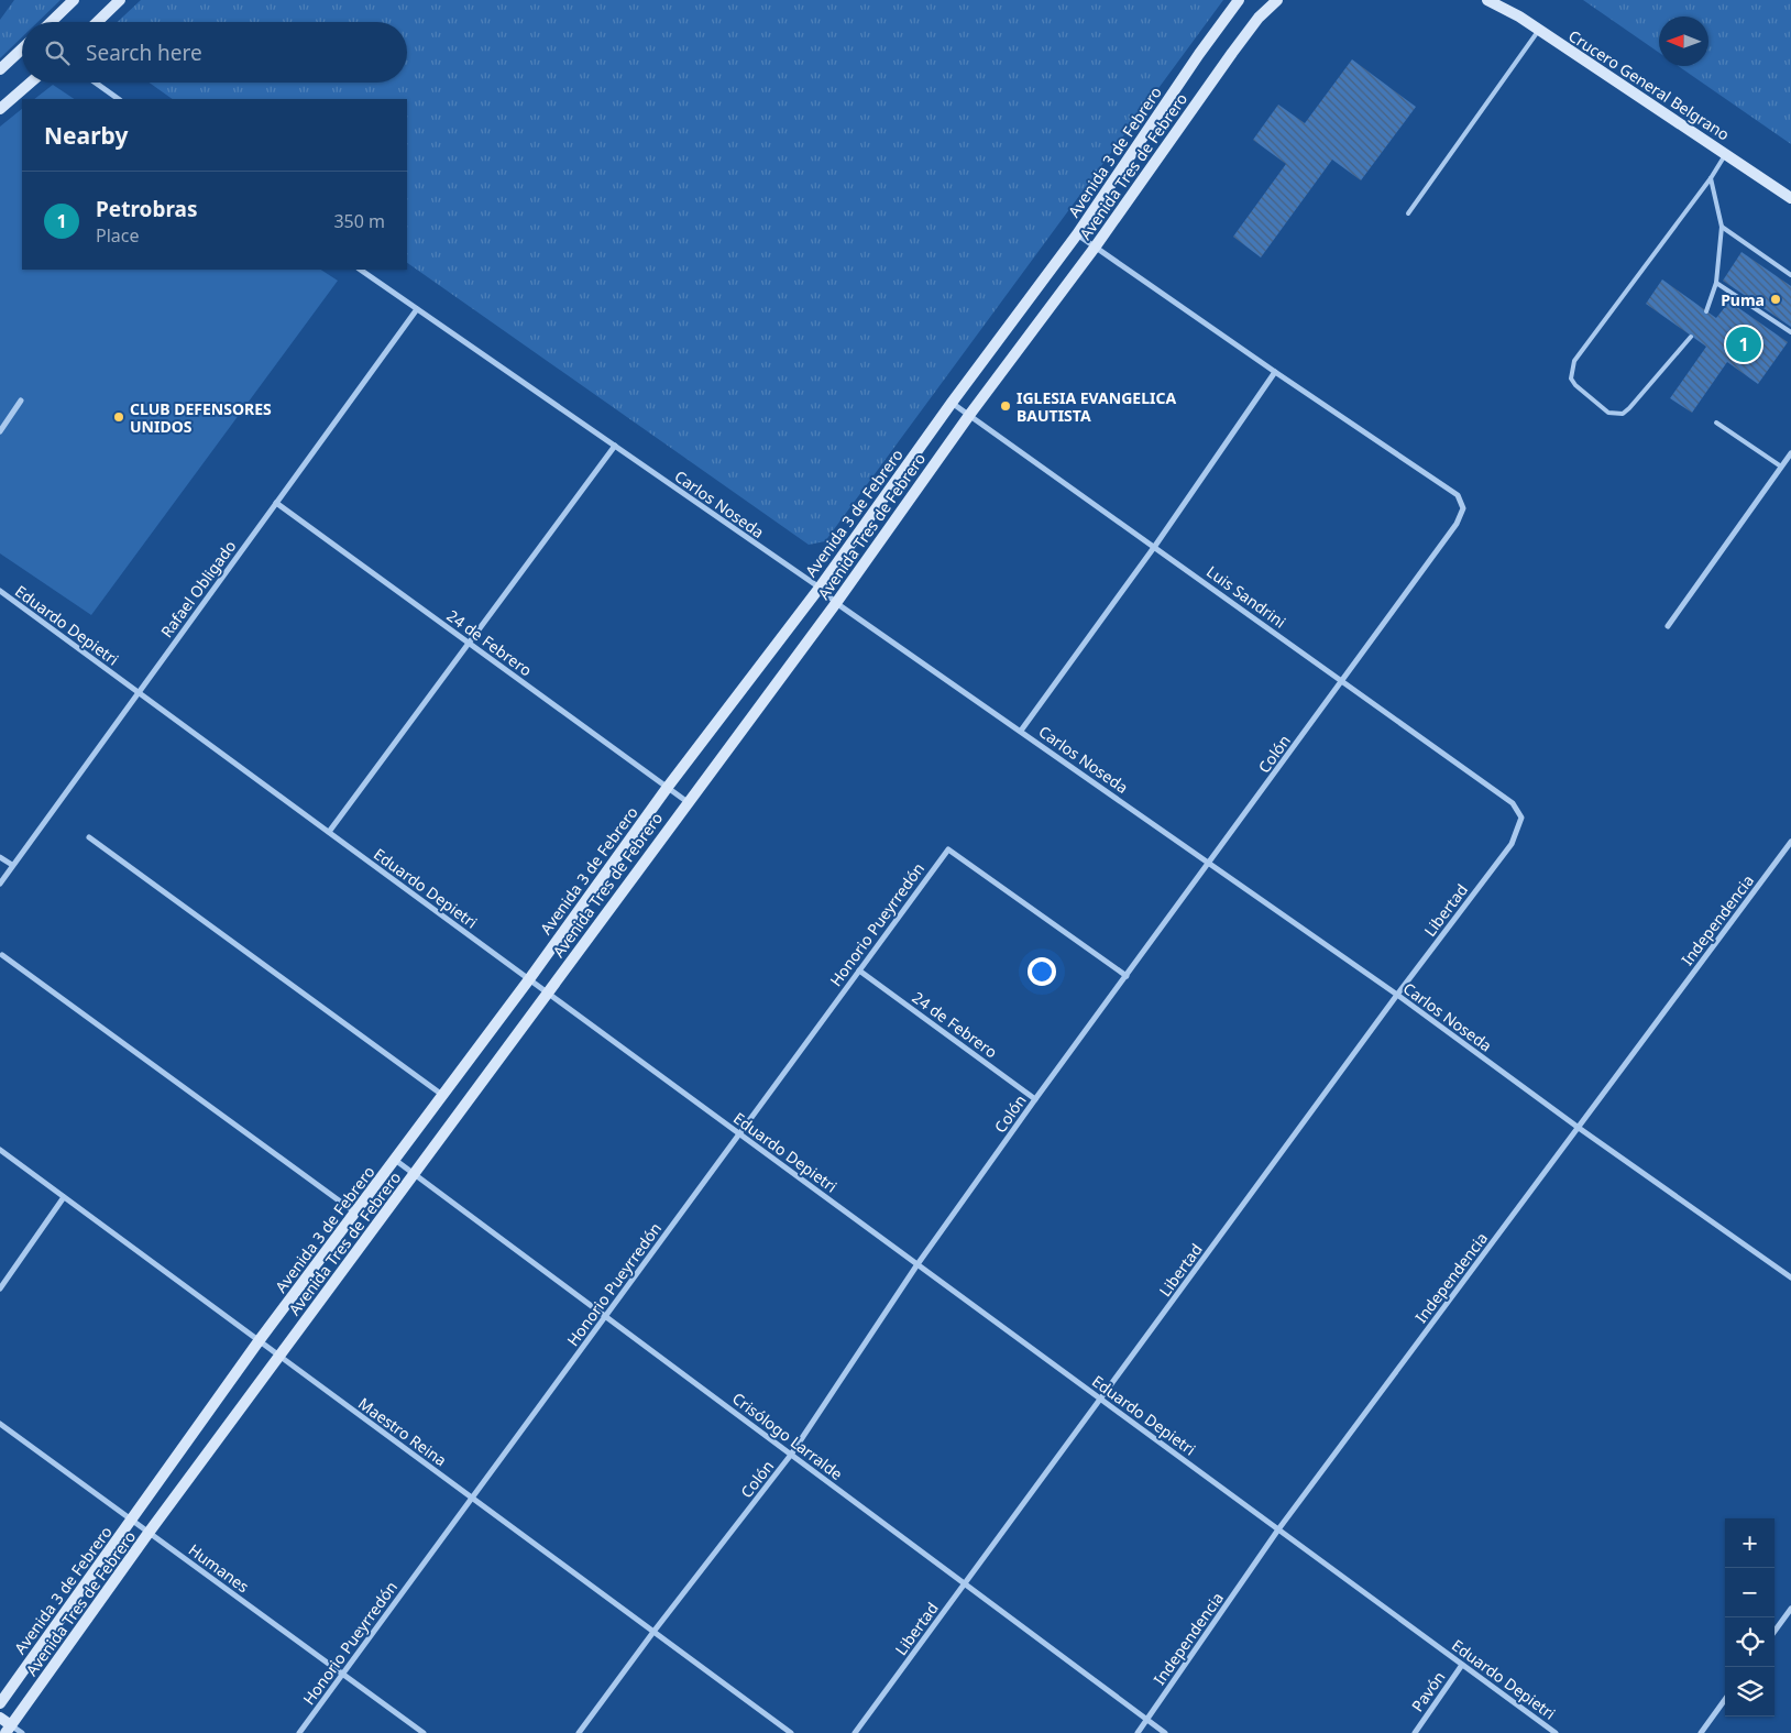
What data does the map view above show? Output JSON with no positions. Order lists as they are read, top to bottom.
{
  "streets": {
    "main road": ["Crucero General Belgrano", "Avenida 3 de Febrero", "Avenida Tres de Febrero"],
    "street": [
      "Carlos Noseda",
      "Rafael Obligado",
      "Luis Sandrini",
      "Eduardo Depietri",
      "24 de Febrero",
      "Colón",
      "Libertad",
      "Independencia",
      "Honorio Pueyrredón",
      "Maestro Reina",
      "Crisólogo Larralde",
      "Humanes",
      "Pavón"
    ]
  },
  "crossings": [
    ["Avenida 3 de Febrero", "Carlos Noseda"],
    ["Avenida 3 de Febrero", "Luis Sandrini"],
    ["Avenida 3 de Febrero", "Eduardo Depietri"],
    ["Avenida 3 de Febrero", "24 de Febrero"],
    ["Avenida 3 de Febrero", "Maestro Reina"],
    ["Avenida 3 de Febrero", "Crisólogo Larralde"],
    ["Avenida 3 de Febrero", "Humanes"],
    ["Avenida Tres de Febrero", "Carlos Noseda"],
    ["Avenida Tres de Febrero", "Luis Sandrini"],
    ["Avenida Tres de Febrero", "Eduardo Depietri"],
    ["Avenida Tres de Febrero", "24 de Febrero"],
    ["Avenida Tres de Febrero", "Maestro Reina"],
    ["Avenida Tres de Febrero", "Crisólogo Larralde"],
    ["Avenida Tres de Febrero", "Humanes"],
    ["Carlos Noseda", "Rafael Obligado"],
    ["Carlos Noseda", "Colón"],
    ["Carlos Noseda", "Libertad"],
    ["Carlos Noseda", "Independencia"],
    ["Rafael Obligado", "Eduardo Depietri"],
    ["Rafael Obligado", "24 de Febrero"],
    ["Luis Sandrini", "Colón"],
    ["Luis Sandrini", "Libertad"],
    ["Eduardo Depietri", "Colón"],
    ["Eduardo Depietri", "Libertad"],
    ["Eduardo Depietri", "Independencia"],
    ["Eduardo Depietri", "Honorio Pueyrredón"],
    ["Eduardo Depietri", "Pavón"],
    ["24 de Febrero", "Colón"],
    ["24 de Febrero", "Honorio Pueyrredón"],
    ["Colón", "Honorio Pueyrredón"],
    ["Colón", "Maestro Reina"],
    ["Colón", "Crisólogo Larralde"],
    ["Libertad", "Crisólogo Larralde"],
    ["Independencia", "Crisólogo Larralde"],
    ["Honorio Pueyrredón", "Maestro Reina"],
    ["Honorio Pueyrredón", "Crisólogo Larralde"],
    ["Honorio Pueyrredón", "Humanes"]
  ],
  "places": ["Puma", "IGLESIA EVANGELICA BAUTISTA", "CLUB DEFENSORES UNIDOS"],
  "north": "left",
  "page": {
    "search": "Search here",
    "heading": "Nearby",
    "list": [
      {
        "mark": "1",
        "name": "Petrobras",
        "note": "Place",
        "value": "350 m"
      }
    ],
    "pins": "1",
    "map_buttons": ["+", "−"]
  }
}
